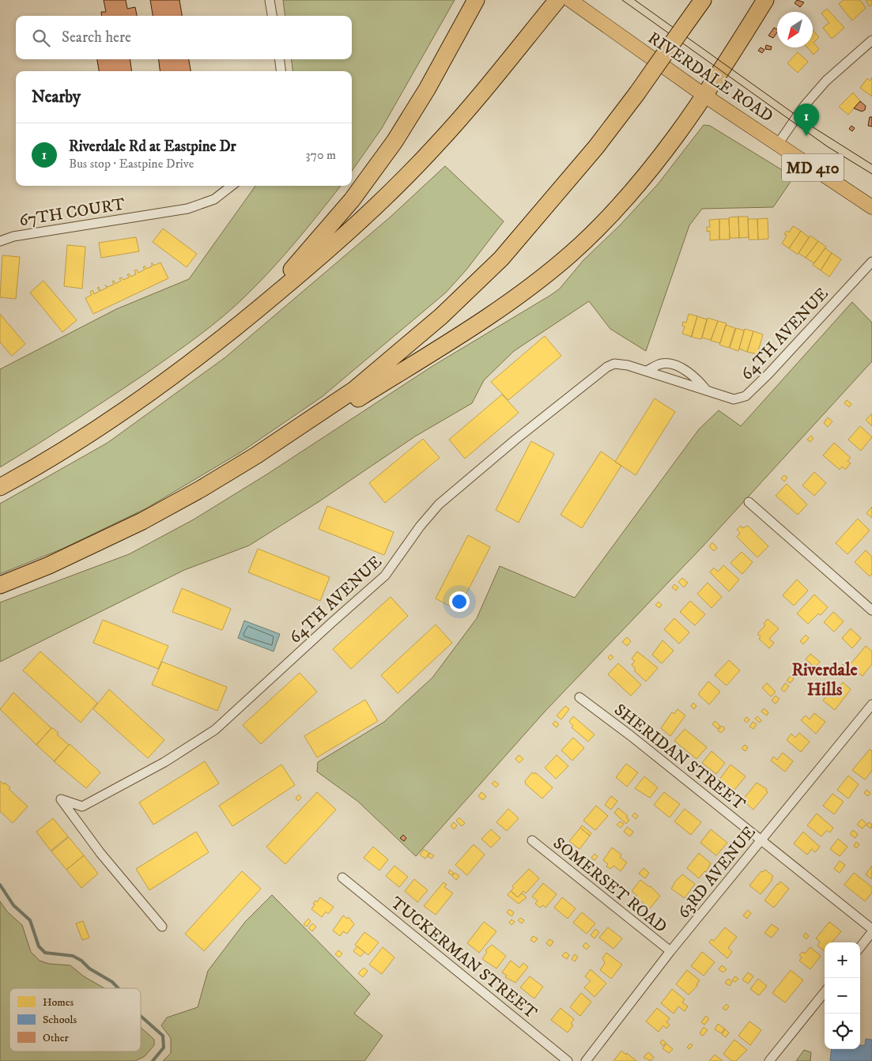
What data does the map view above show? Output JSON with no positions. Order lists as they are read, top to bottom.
{
  "streets": {
    "main road": ["RIVERDALE ROAD", "MD 410"],
    "street": [
      "67TH COURT",
      "64TH AVENUE",
      "SHERIDAN STREET",
      "63RD AVENUE",
      "SOMERSET ROAD",
      "TUCKERMAN STREET"
    ]
  },
  "crossings": [
    ["SHERIDAN STREET", "63RD AVENUE"],
    ["63RD AVENUE", "SOMERSET ROAD"]
  ],
  "districts": ["Riverdale Hills"],
  "legend": ["Homes", "Schools", "Other"],
  "north": "bottom left",
  "page": {
    "search": "Search here",
    "heading": "Nearby",
    "pins": "1",
    "list": [
      {
        "mark": "1",
        "name": "Riverdale Rd at Eastpine Dr",
        "note": "Bus stop · Eastpine Drive",
        "value": "370 m"
      }
    ],
    "map_buttons": ["+", "−"]
  }
}
